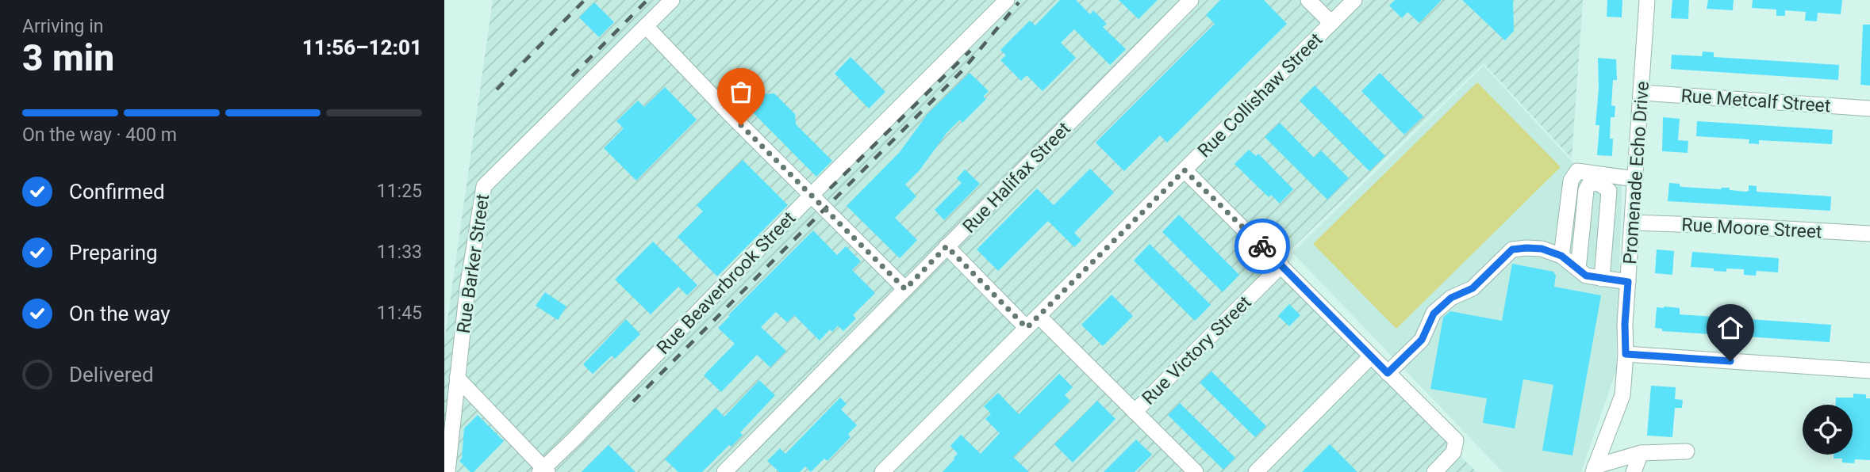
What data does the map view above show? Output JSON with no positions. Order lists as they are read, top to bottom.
{
  "streets": {
    "street": [
      "Rue Collishaw Street",
      "Rue Metcalf Street",
      "Promenade Echo Drive",
      "Rue Halifax Street",
      "Rue Moore Street",
      "Rue Barker Street",
      "Rue Beaverbrook Street",
      "Rue Victory Street"
    ]
  },
  "crossings": [
    ["Rue Metcalf Street", "Promenade Echo Drive"],
    ["Promenade Echo Drive", "Rue Moore Street"]
  ],
  "page": {
    "heading": ["3 min", "Arriving in", "11:56–12:01"],
    "bar": "On the way · 400 m",
    "list": [
      ["Confirmed", "11:25"],
      ["Preparing", "11:33"],
      ["On the way", "11:45"],
      "Delivered"
    ]
  }
}
